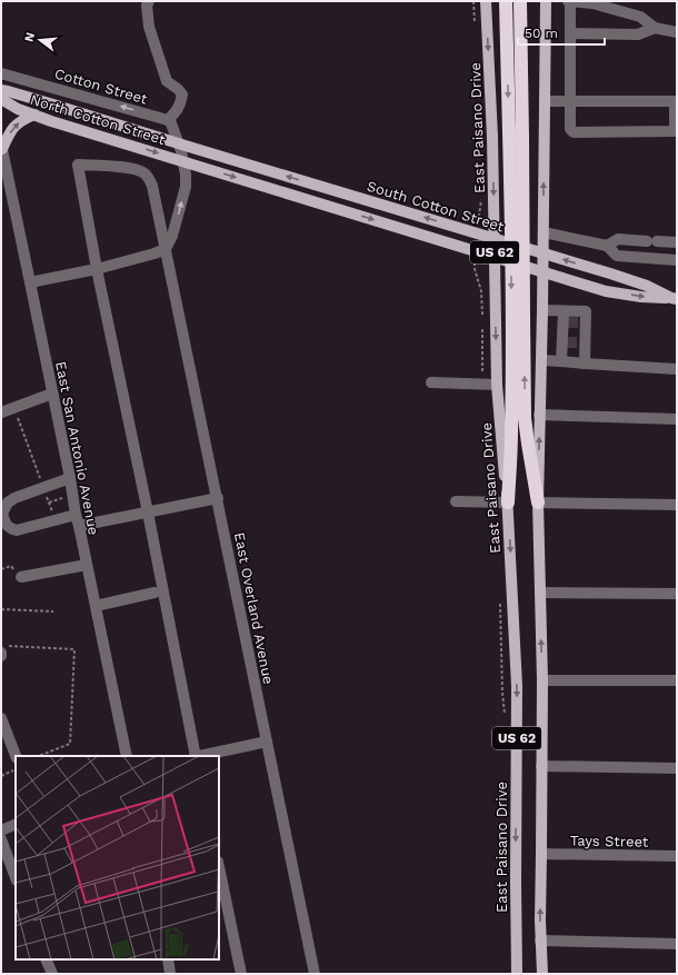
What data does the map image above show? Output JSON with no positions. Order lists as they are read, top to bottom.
{
  "streets": {
    "main road": [
      "North Cotton Street",
      "East Paisano Drive",
      "South Cotton Street",
      "US 62"
    ],
    "street": [
      "Cotton Street",
      "East San Antonio Avenue",
      "East Overland Avenue",
      "Tays Street"
    ]
  },
  "crossings": [
    ["North Cotton Street", "South Cotton Street"],
    ["US 62", "Tays Street"]
  ],
  "one_way": ["Cotton Street"],
  "scale_bar": "50 m",
  "north": "left"
}
